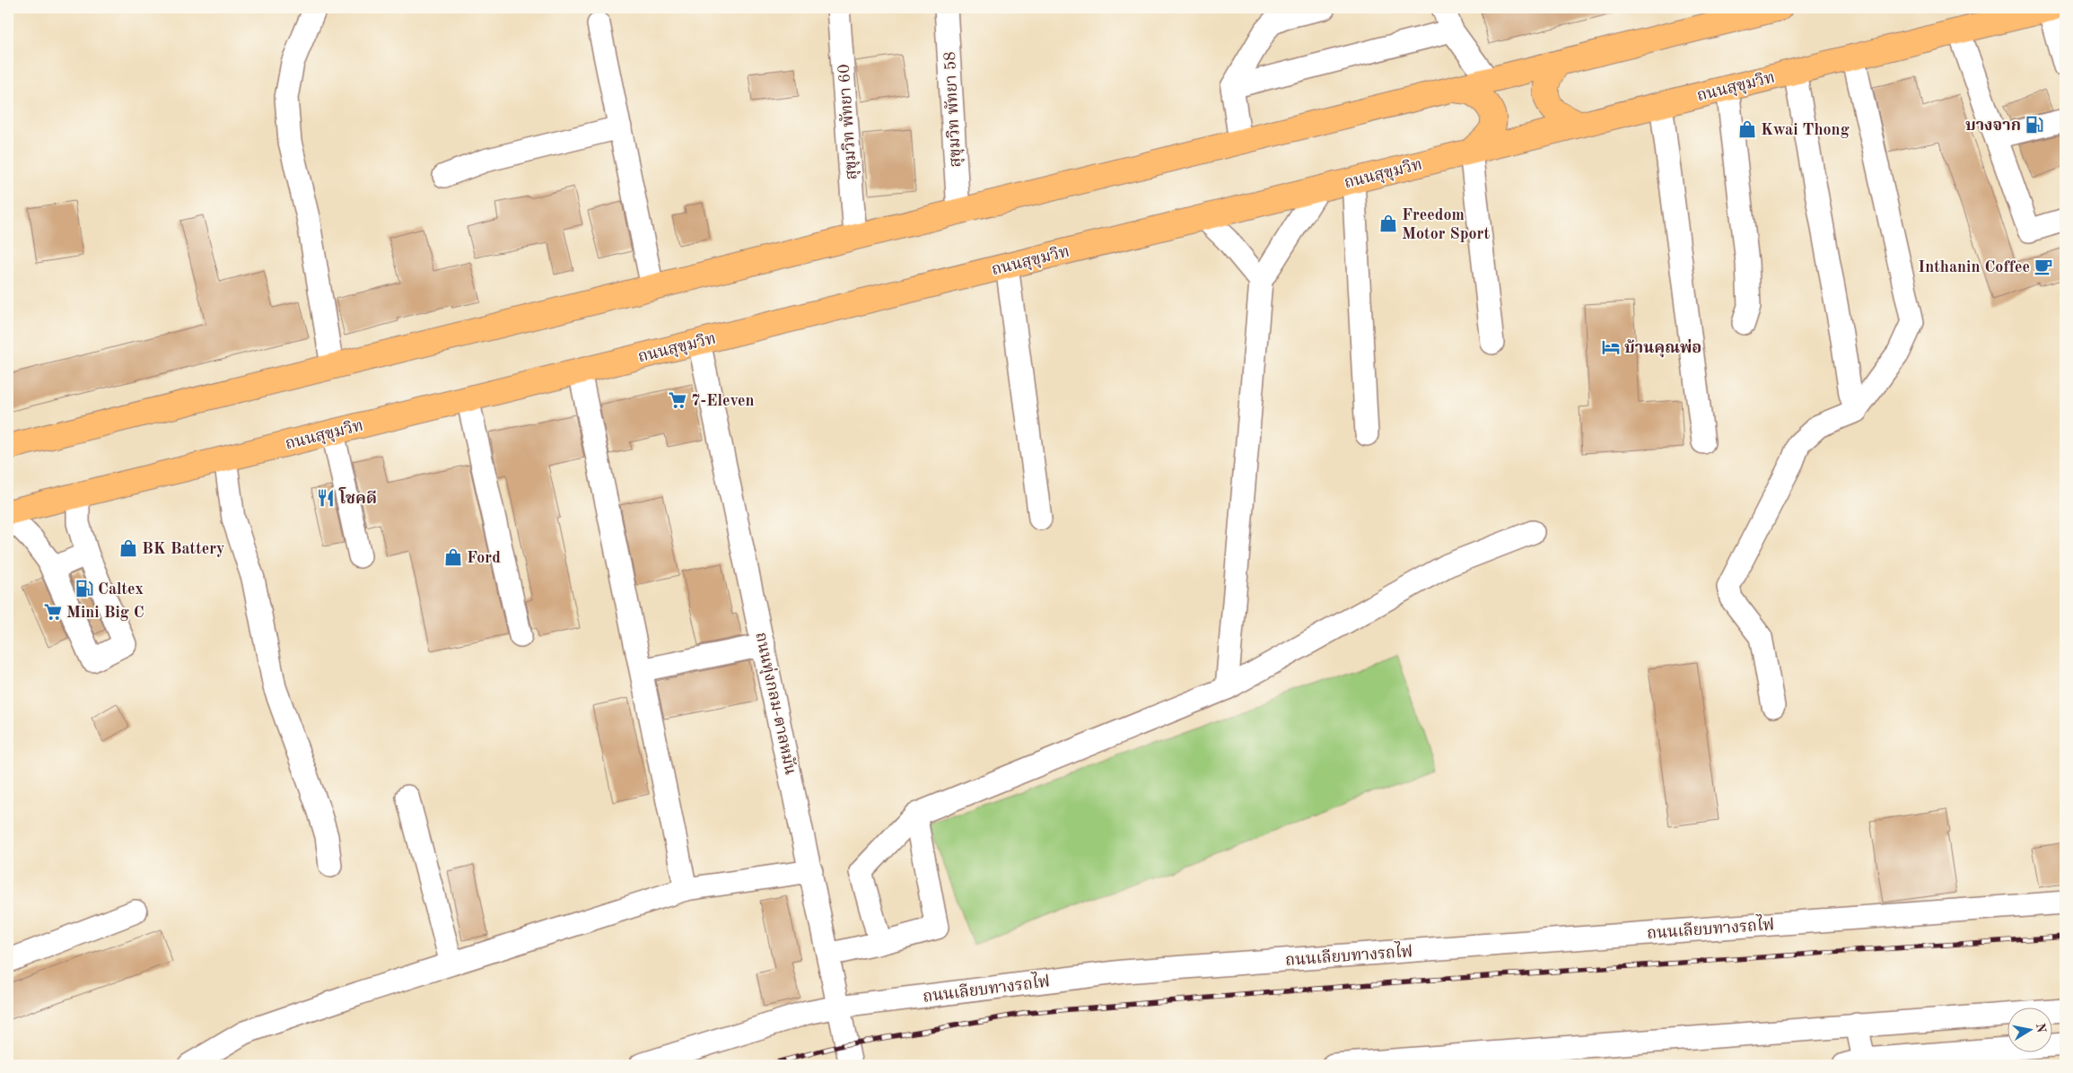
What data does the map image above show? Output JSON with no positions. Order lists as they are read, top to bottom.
{
  "streets": {
    "highway": ["ถนนสุขุมวิท"],
    "street": [
      "สุขุมวิท พัทยา 58",
      "สุขุมวิท พัทยา 60",
      "ถนนทุ่งกลม-ตาลหมัน",
      "ถนนเลียบทางรถไฟ"
    ]
  },
  "crossings": [
    ["ถนนสุขุมวิท", "ถนนทุ่งกลม-ตาลหมัน"],
    ["ถนนทุ่งกลม-ตาลหมัน", "ถนนเลียบทางรถไฟ"]
  ],
  "places": {
    "fuel station": ["บางจาก", "Caltex"],
    "shop": [
      "Kwai Thong",
      "Freedom Motor Sport",
      "BK Battery",
      "Ford"
    ],
    "cafe": ["Inthanin Coffee"],
    "hotel": ["บ้านคุณพ่อ"],
    "supermarket": ["7-Eleven", "Mini Big C"],
    "restaurant": ["โชคดี"]
  },
  "north": "right"
}
